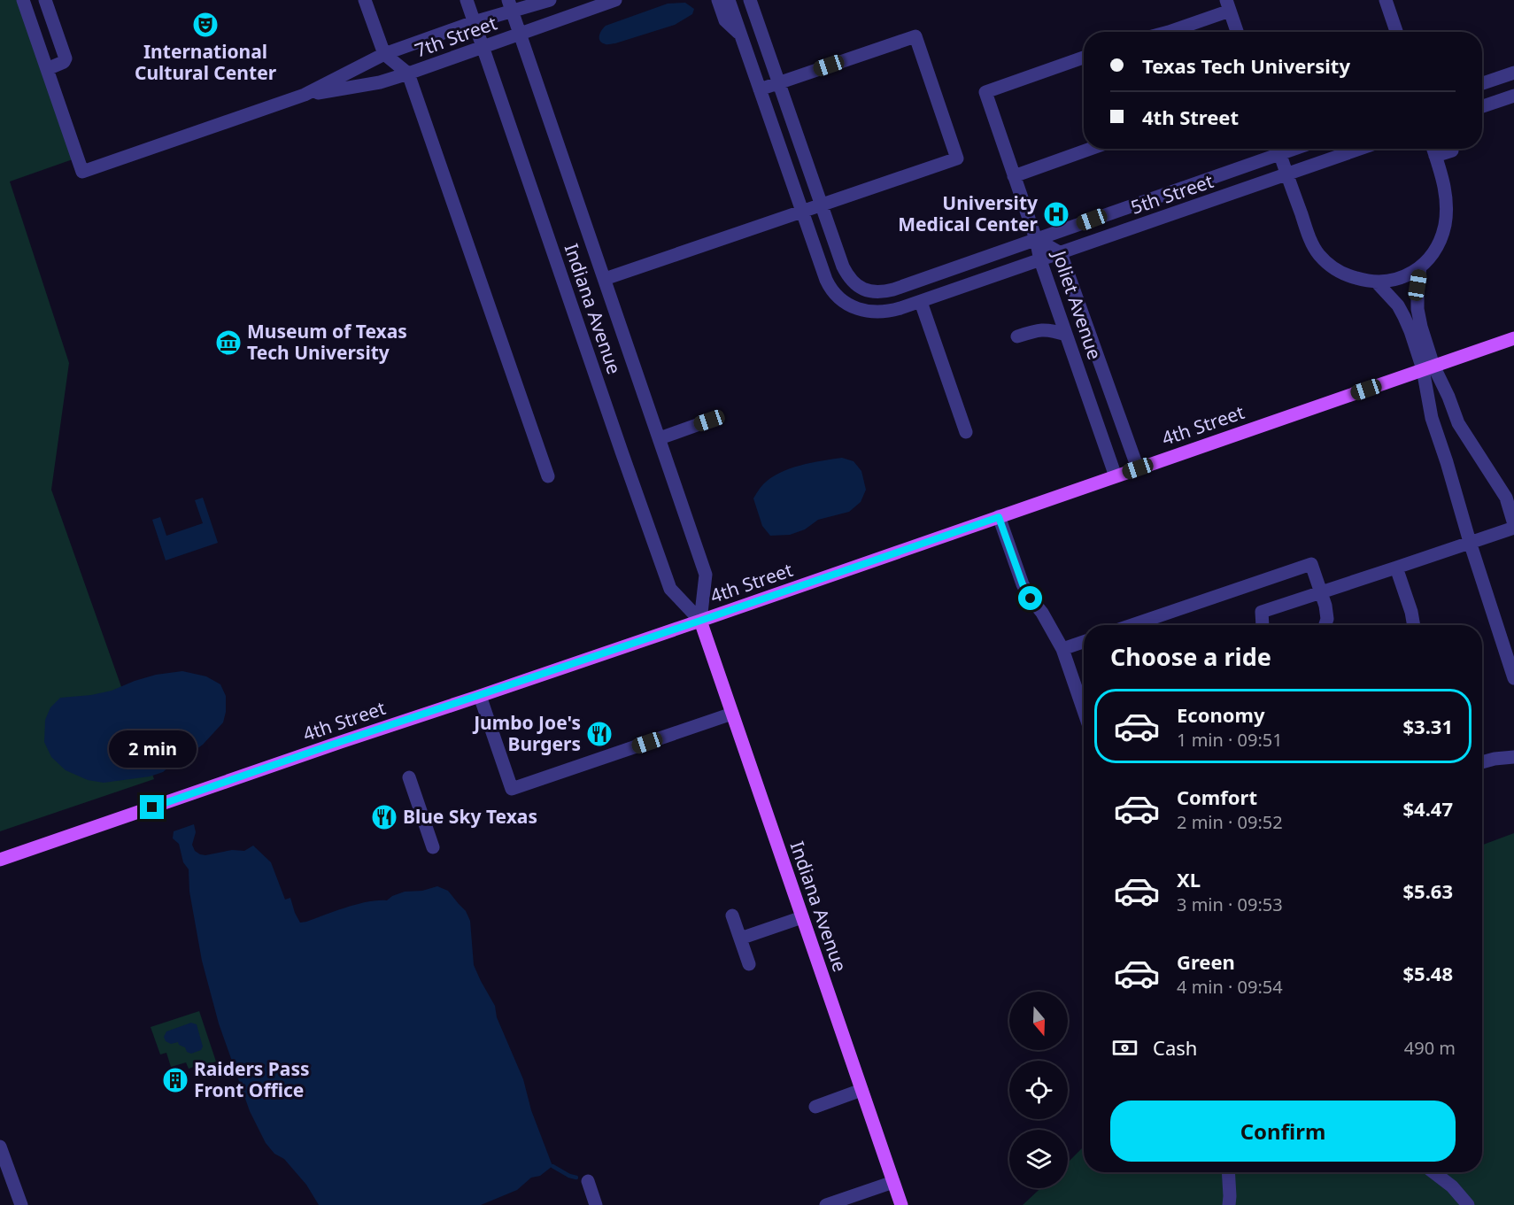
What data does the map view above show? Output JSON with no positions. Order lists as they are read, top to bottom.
{
  "streets": {
    "main road": ["Indiana Avenue", "4th Street"],
    "street": ["7th Street", "5th Street", "Joliet Avenue"]
  },
  "crossings": [
    ["7th Street", "Indiana Avenue"],
    ["5th Street", "Joliet Avenue"],
    ["Joliet Avenue", "4th Street"],
    ["Indiana Avenue", "4th Street"]
  ],
  "places": {
    "theatre": ["International Cultural Center"],
    "hospital": ["University Medical Center"],
    "museum": ["Museum of Texas Tech University"],
    "restaurant": ["Jumbo Joe's Burgers", "Blue Sky Texas"],
    "building": ["Raiders Pass Front Office"]
  },
  "north": "bottom",
  "page": {
    "banner": ["Texas Tech University", "4th Street"],
    "heading": "Choose a ride",
    "list": [
      {
        "name": "Economy",
        "note": "1 min · 09:51",
        "value": "$3.31"
      },
      {
        "name": "Comfort",
        "note": "2 min · 09:52",
        "value": "$4.47"
      },
      {
        "name": "XL",
        "note": "3 min · 09:53",
        "value": "$5.63"
      },
      {
        "name": "Green",
        "note": "4 min · 09:54",
        "value": "$5.48"
      }
    ],
    "bubble": "2 min",
    "pay": ["Cash", "490 m"],
    "buttons": "Confirm"
  }
}
